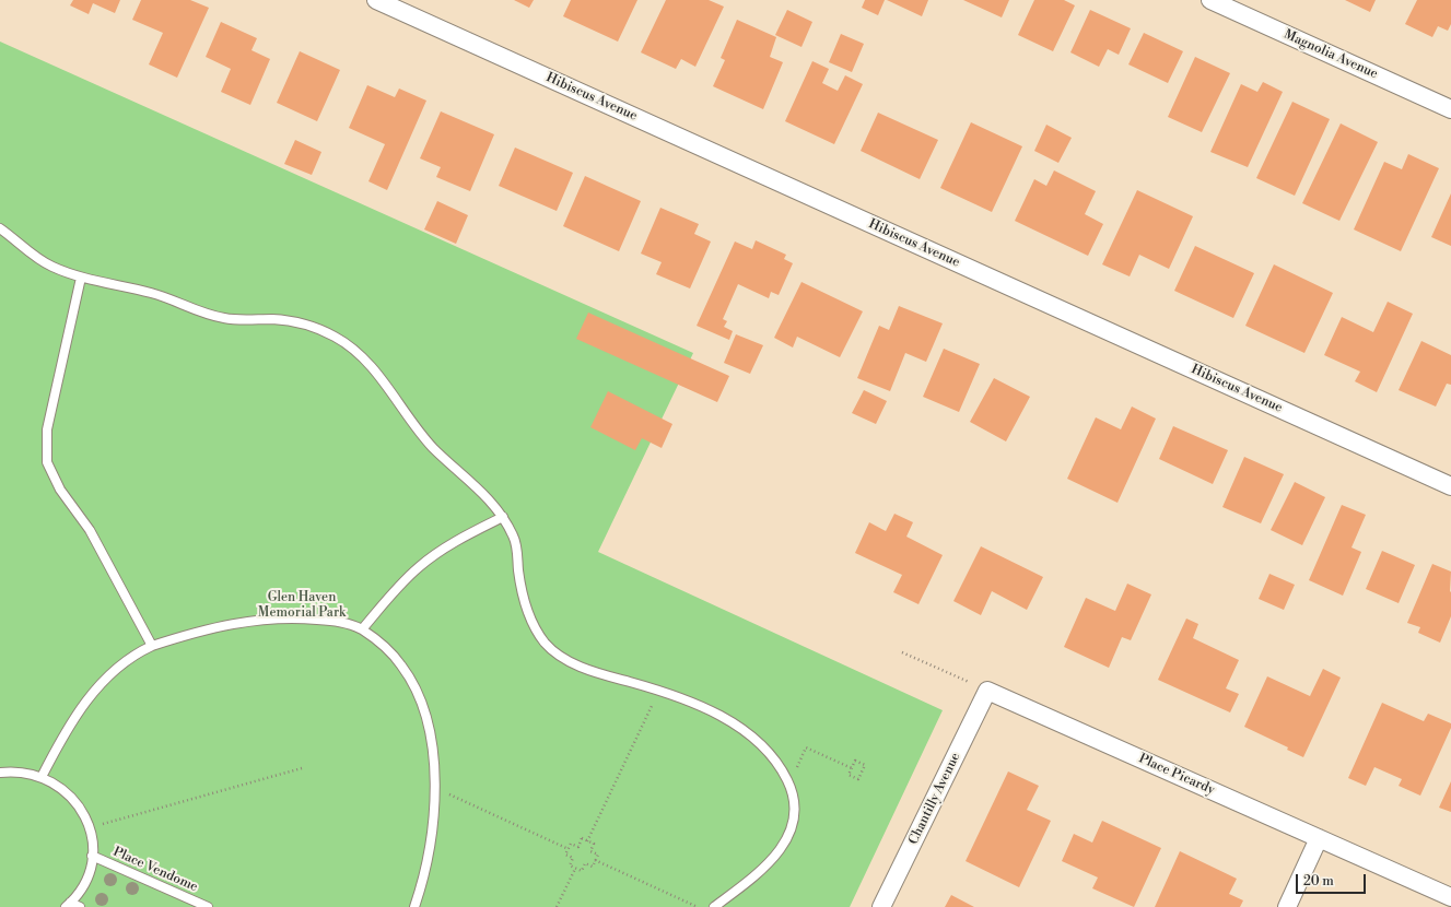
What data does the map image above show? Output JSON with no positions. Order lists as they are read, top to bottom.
{
  "streets": {
    "street": [
      "Magnolia Avenue",
      "Hibiscus Avenue",
      "Place Picardy",
      "Chantilly Avenue"
    ],
    "lane": ["Place Vendome"]
  },
  "crossings": [
    ["Place Picardy", "Chantilly Avenue"]
  ],
  "parks": ["Glen Haven Memorial Park"],
  "scale_bar": "20 m"
}
